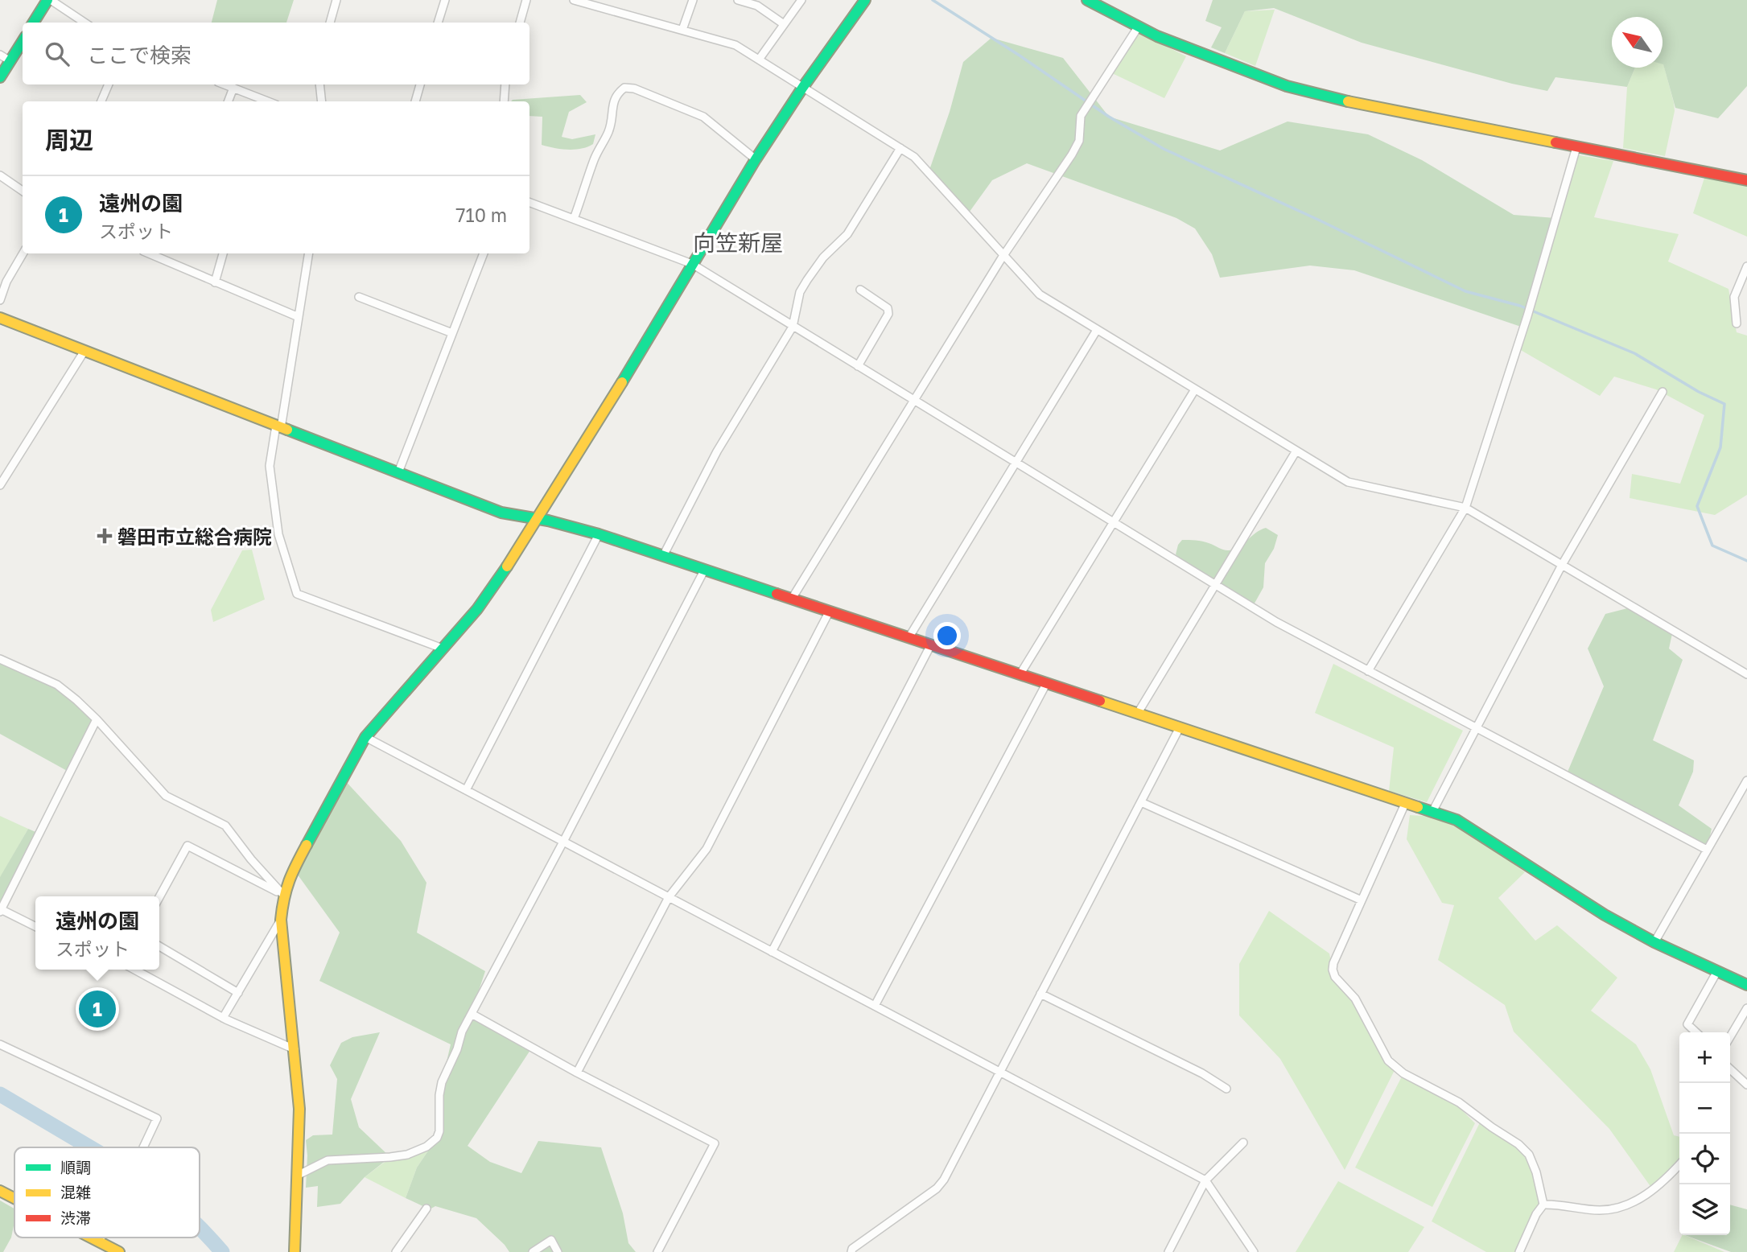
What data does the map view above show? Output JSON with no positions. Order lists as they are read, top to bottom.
{
  "districts": ["向笠新屋"],
  "places": {
    "health": ["磐田市立総合病院"]
  },
  "legend": ["順調", "混雑", "渋滞"],
  "north": "top left",
  "page": {
    "search": "ここで検索",
    "heading": "周辺",
    "list": [
      {
        "mark": "1",
        "name": "遠州の園",
        "note": "スポット",
        "value": "710 m"
      }
    ],
    "popup": ["遠州の園", "スポット"],
    "pins": "1",
    "map_buttons": ["+", "−"]
  }
}
